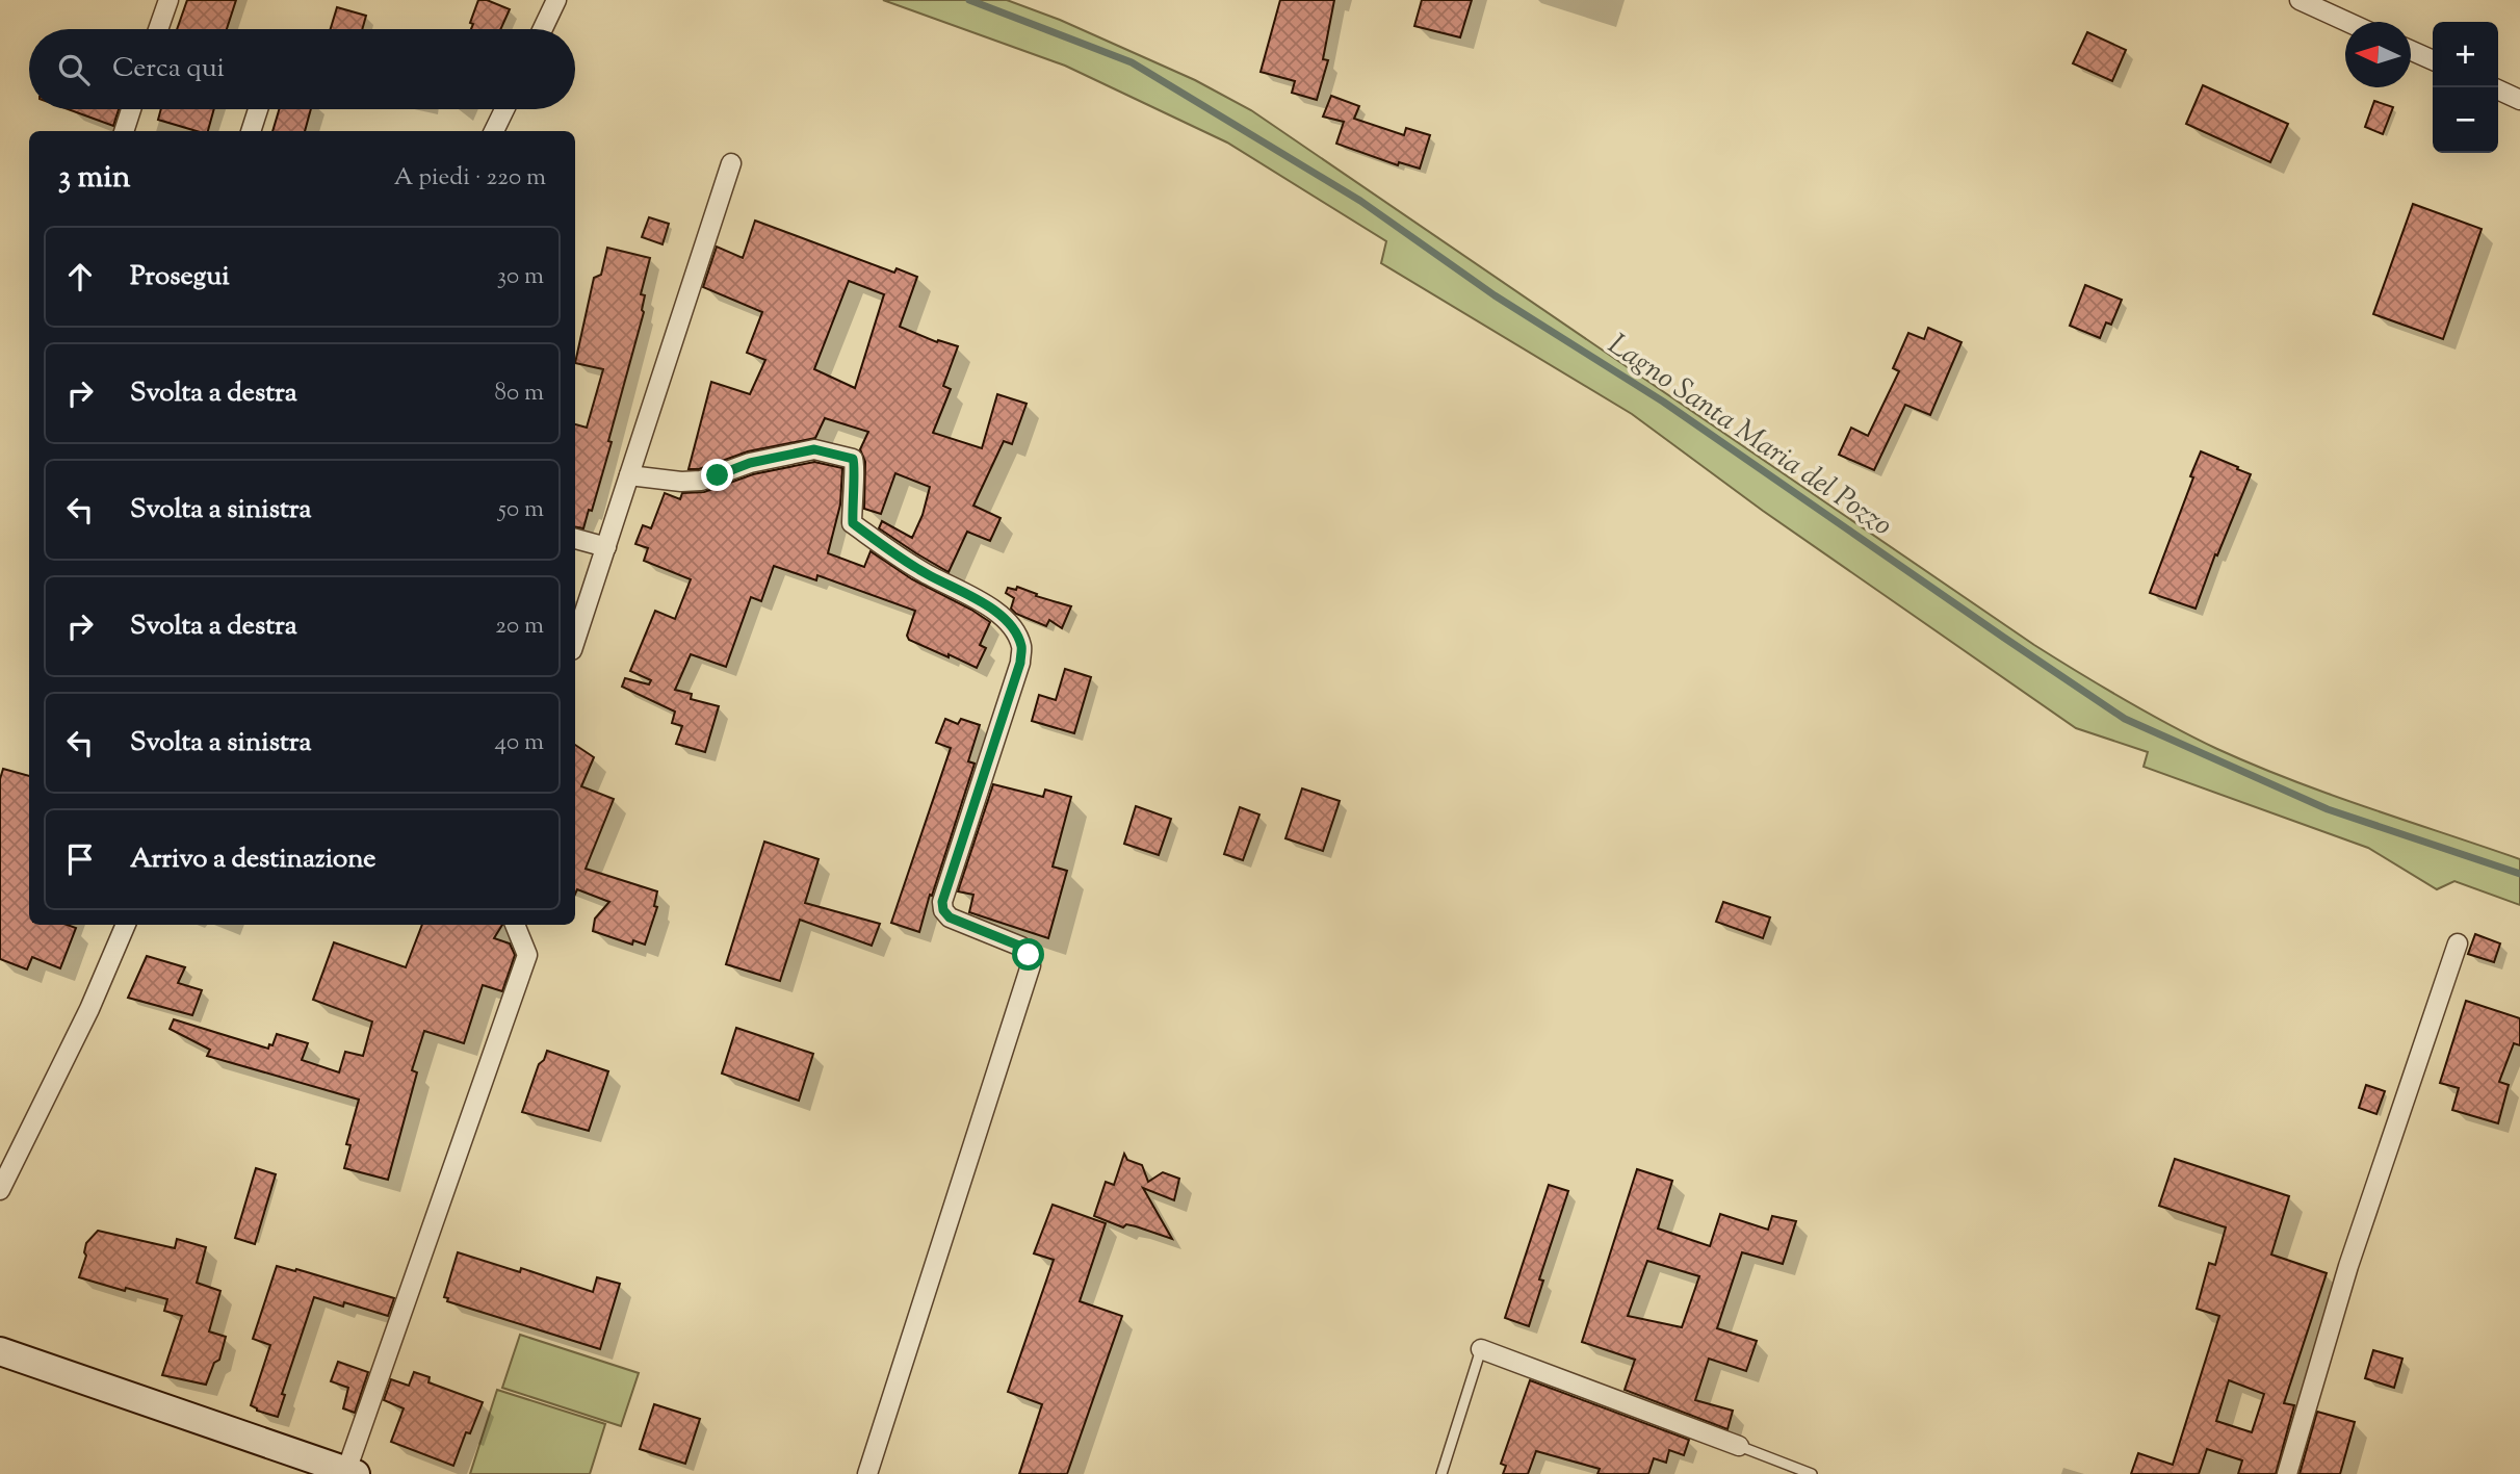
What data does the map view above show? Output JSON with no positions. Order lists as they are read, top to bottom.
{
  "water": ["Lagno Santa Maria del Pozzo"],
  "north": "left",
  "page": {
    "map_buttons": ["+", "−"],
    "search": "Cerca qui",
    "heading": ["3 min", "A piedi · 220 m"],
    "list": [
      ["Prosegui", "30 m"],
      ["Svolta a destra", "80 m"],
      ["Svolta a sinistra", "50 m"],
      ["Svolta a destra", "20 m"],
      ["Svolta a sinistra", "40 m"],
      "Arrivo a destinazione"
    ]
  }
}
